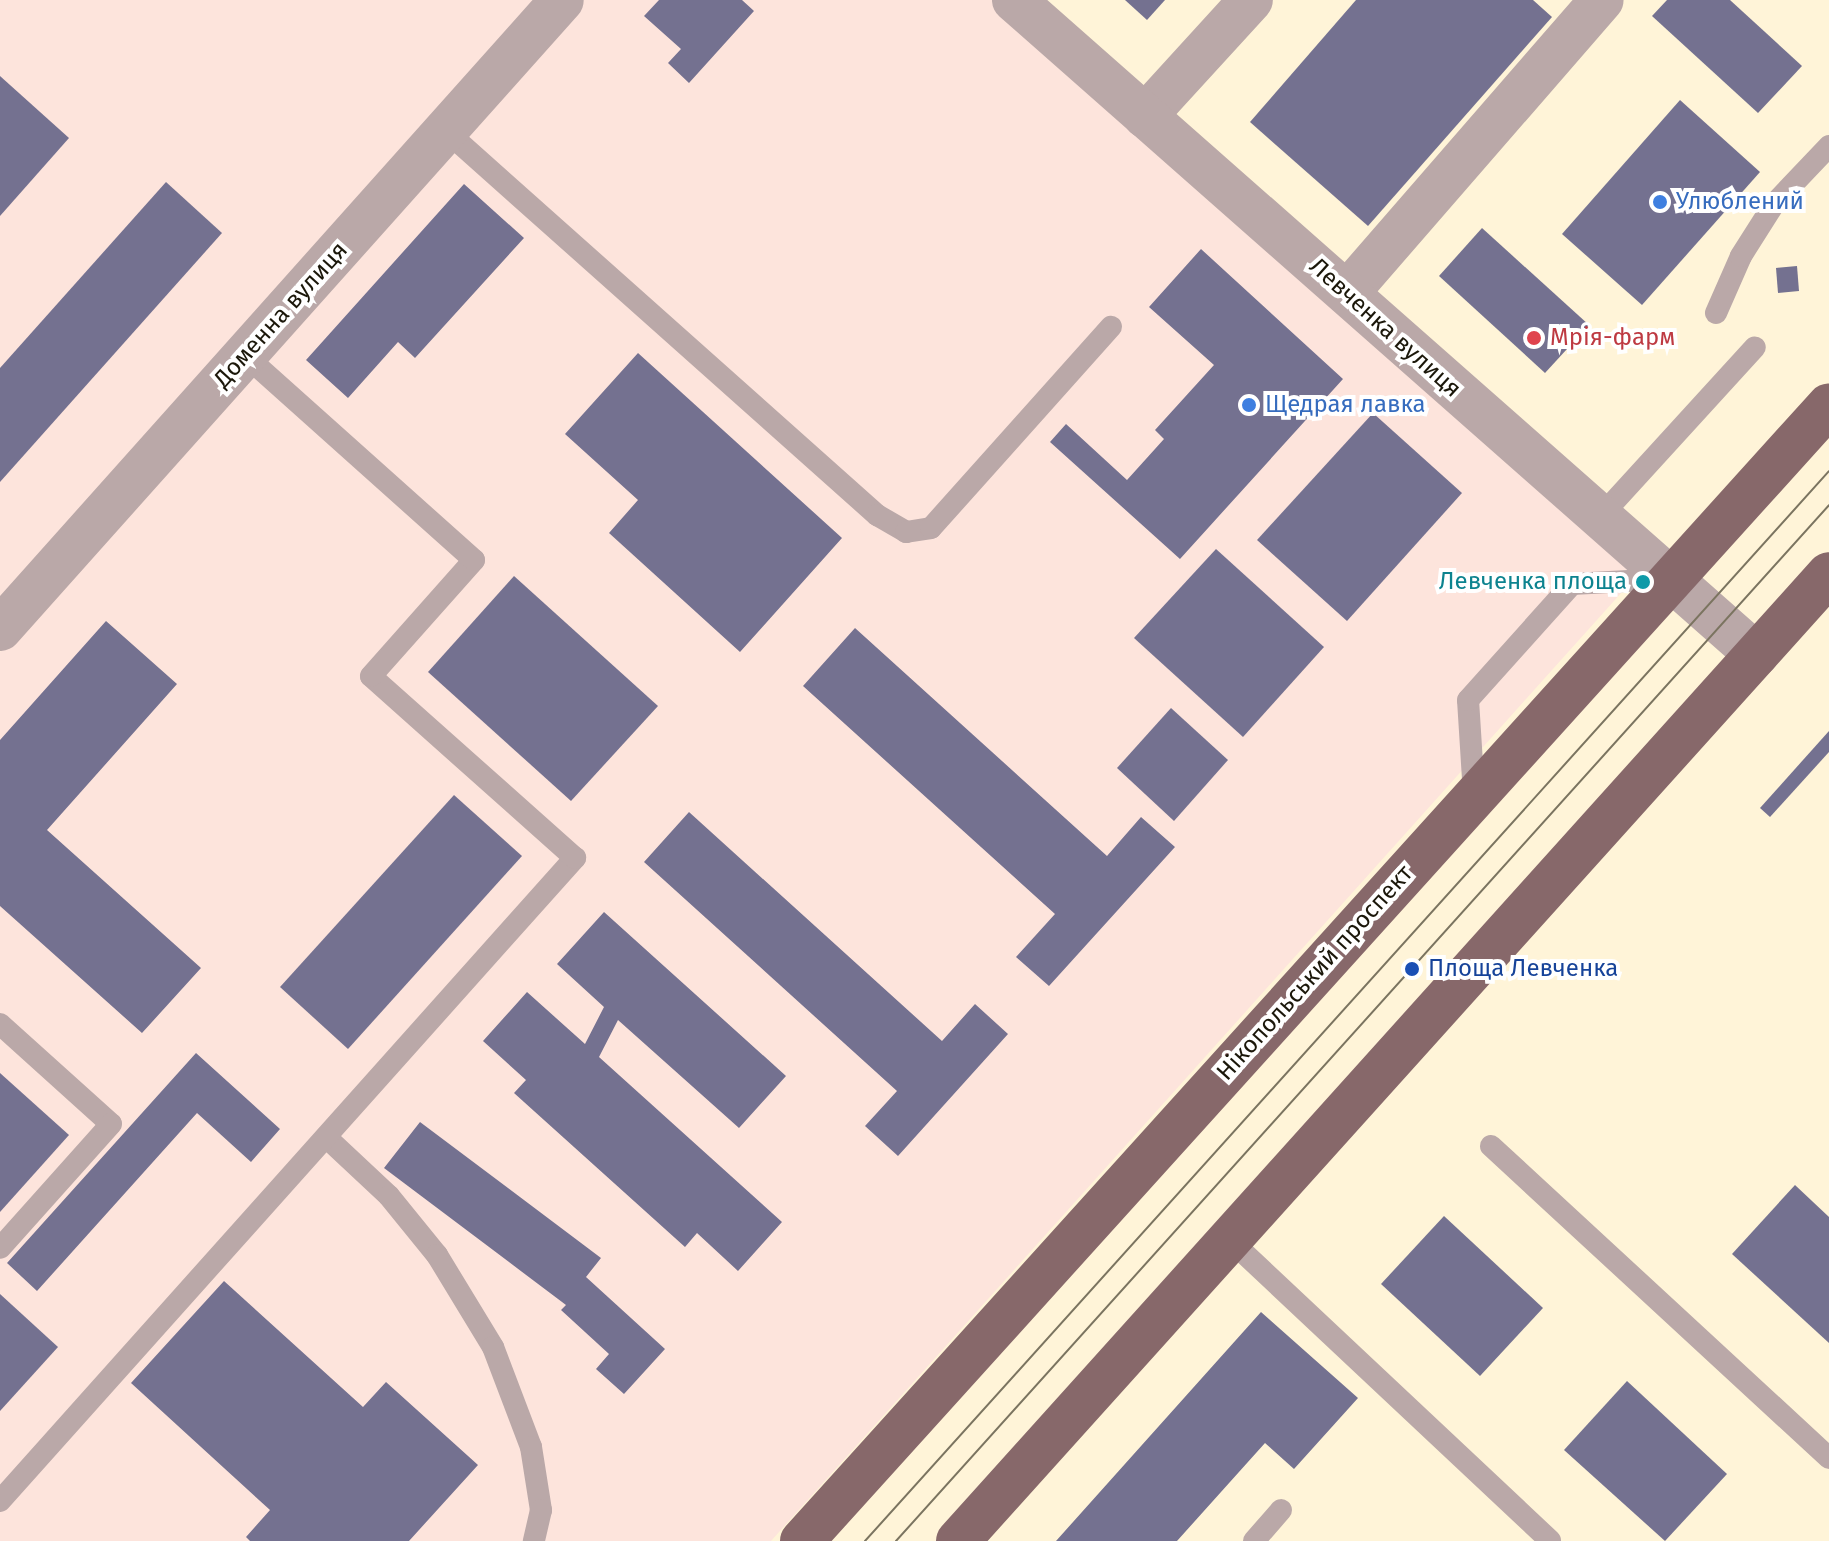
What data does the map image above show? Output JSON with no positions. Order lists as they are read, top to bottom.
{
  "streets": {
    "main road": ["Нікопольський проспект"],
    "street": ["Доменна вулиця", "Левченка вулиця"]
  },
  "crossings": [
    ["Левченка вулиця", "Нікопольський проспект"]
  ],
  "places": [
    "Улюблений",
    "Мрія-фарм",
    "Щедрая лавка",
    "Левченка площа",
    "Площа Левченка"
  ]
}
